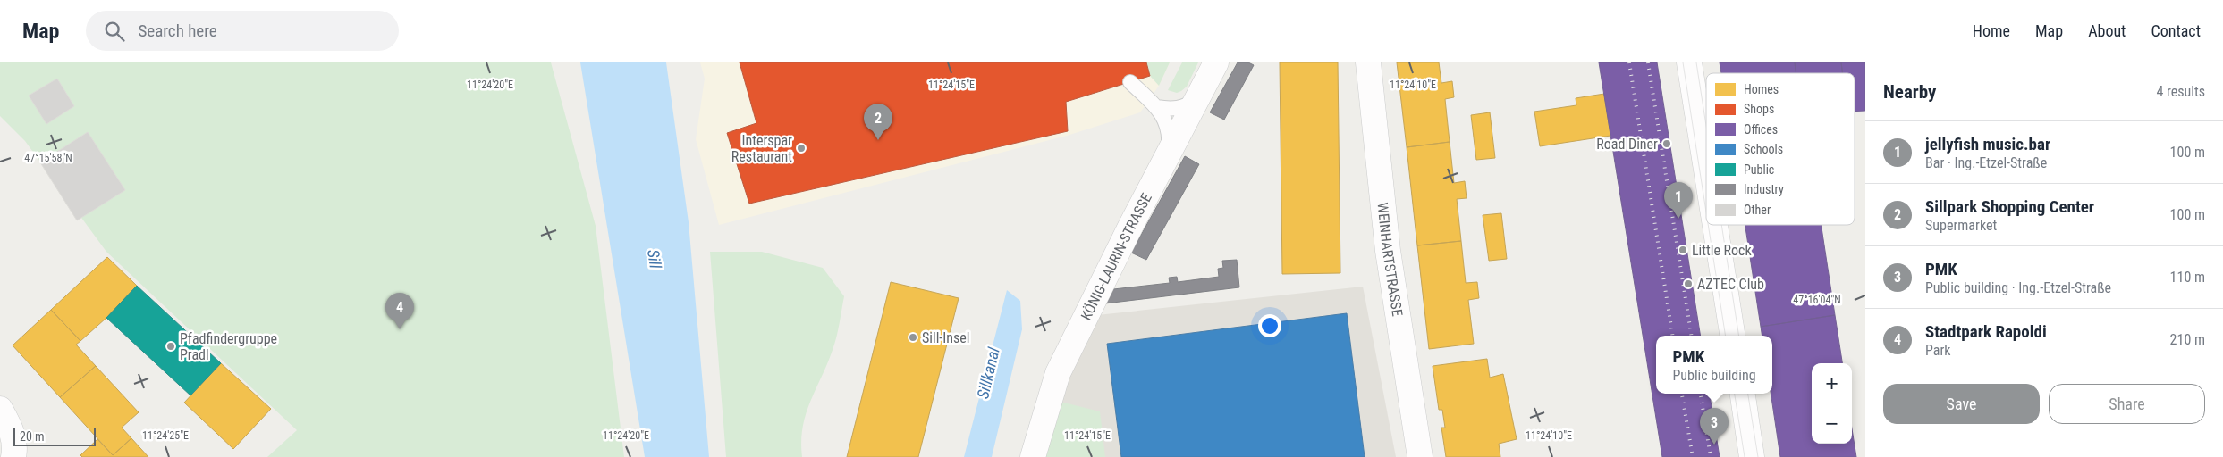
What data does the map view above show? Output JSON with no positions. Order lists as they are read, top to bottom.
{
  "streets": {
    "street": ["KÖNIG-LAURIN-STRASSE", "WEINHARTSTRASSE"]
  },
  "water": ["Sill", "Sillkanal"],
  "places": [
    "Road Diner",
    "Interspar Restaurant",
    "Little Rock",
    "AZTEC Club",
    "Sill-Insel",
    "Pfadfindergruppe Pradl"
  ],
  "legend": [
    "Homes",
    "Shops",
    "Offices",
    "Schools",
    "Public",
    "Industry",
    "Other"
  ],
  "scale_bar": "20 m",
  "page": {
    "header": "Map",
    "search": "Search here",
    "nav": [
      "Home",
      "Map",
      "About",
      "Contact"
    ],
    "heading": ["Nearby", "4 results"],
    "pins": [
      "2",
      "1",
      "4",
      "3"
    ],
    "list": [
      {
        "mark": "1",
        "name": "jellyfish music.bar",
        "note": "Bar · Ing.-Etzel-Straße",
        "value": "100 m"
      },
      {
        "mark": "2",
        "name": "Sillpark Shopping Center",
        "note": "Supermarket",
        "value": "100 m"
      },
      {
        "mark": "3",
        "name": "PMK",
        "note": "Public building · Ing.-Etzel-Straße",
        "value": "110 m"
      },
      {
        "mark": "4",
        "name": "Stadtpark Rapoldi",
        "note": "Park",
        "value": "210 m"
      }
    ],
    "popup": ["PMK", "Public building"],
    "map_buttons": ["+", "−"],
    "buttons": ["Save", "Share"],
    "scale": "20 m"
  },
  "coordinates": [
    "11°24'15\"E",
    "11°24'10\"E",
    "11°24'20\"E",
    "47°15'58\"N",
    "47°16'04\"N",
    "11°24'25\"E"
  ]
}
